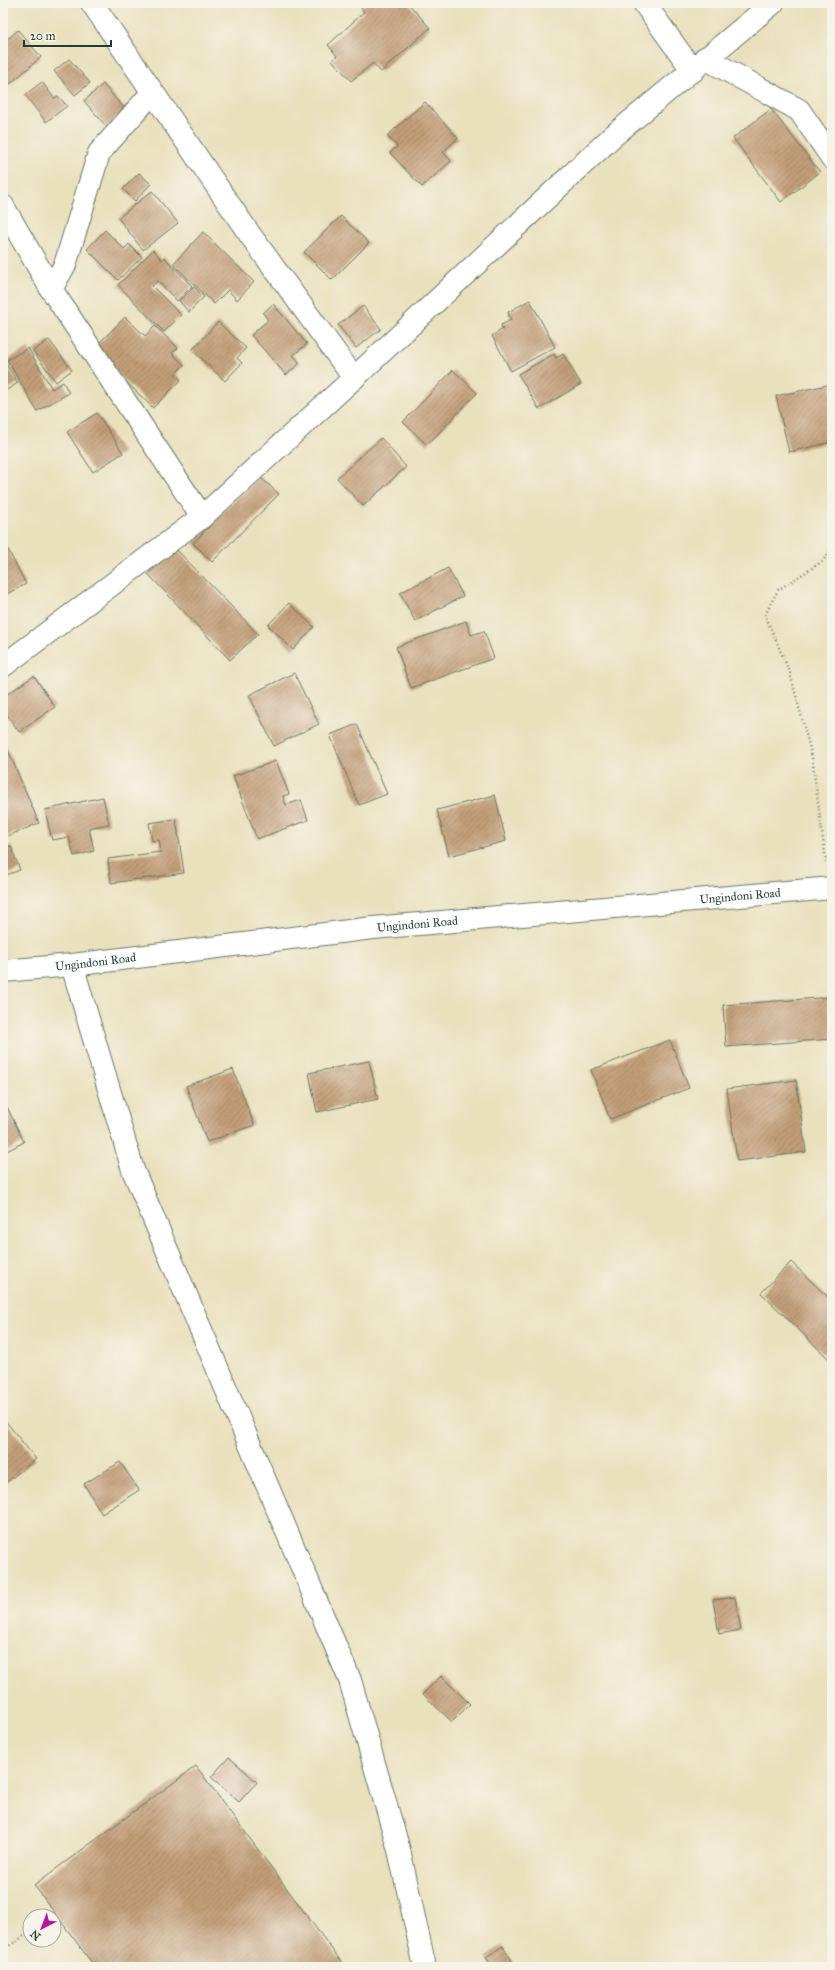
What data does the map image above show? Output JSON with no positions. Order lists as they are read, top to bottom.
{
  "streets": {
    "street": ["Ungindoni Road"]
  },
  "scale_bar": "20 m",
  "north": "bottom left"
}
